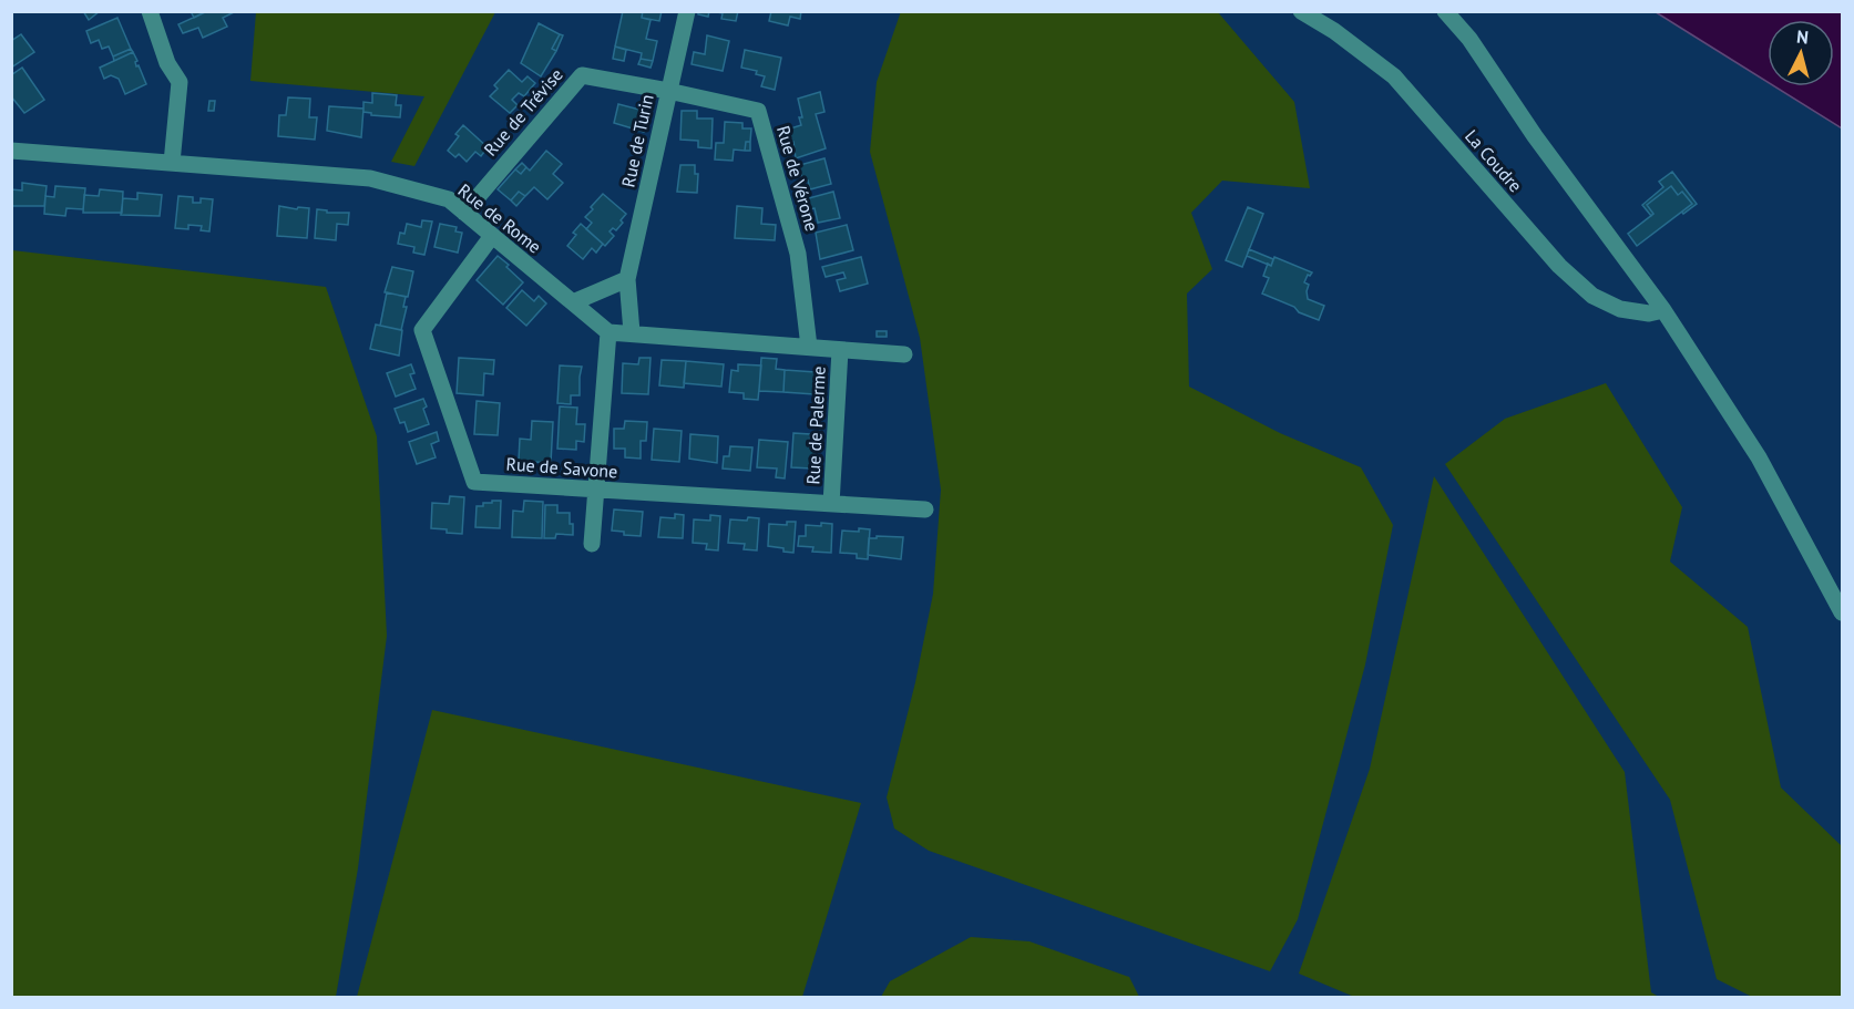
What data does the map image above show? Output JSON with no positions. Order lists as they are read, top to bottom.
{
  "streets": {
    "street": [
      "Rue de Trévise",
      "Rue de Turin",
      "La Coudre",
      "Rue de Vérone",
      "Rue de Rome",
      "Rue de Palerme",
      "Rue de Savone"
    ]
  },
  "crossings": [
    ["Rue de Trévise", "Rue de Turin"],
    ["Rue de Trévise", "Rue de Vérone"],
    ["Rue de Trévise", "Rue de Rome"],
    ["Rue de Turin", "Rue de Vérone"],
    ["Rue de Rome", "Rue de Savone"],
    ["Rue de Palerme", "Rue de Savone"]
  ],
  "north": "top"
}
